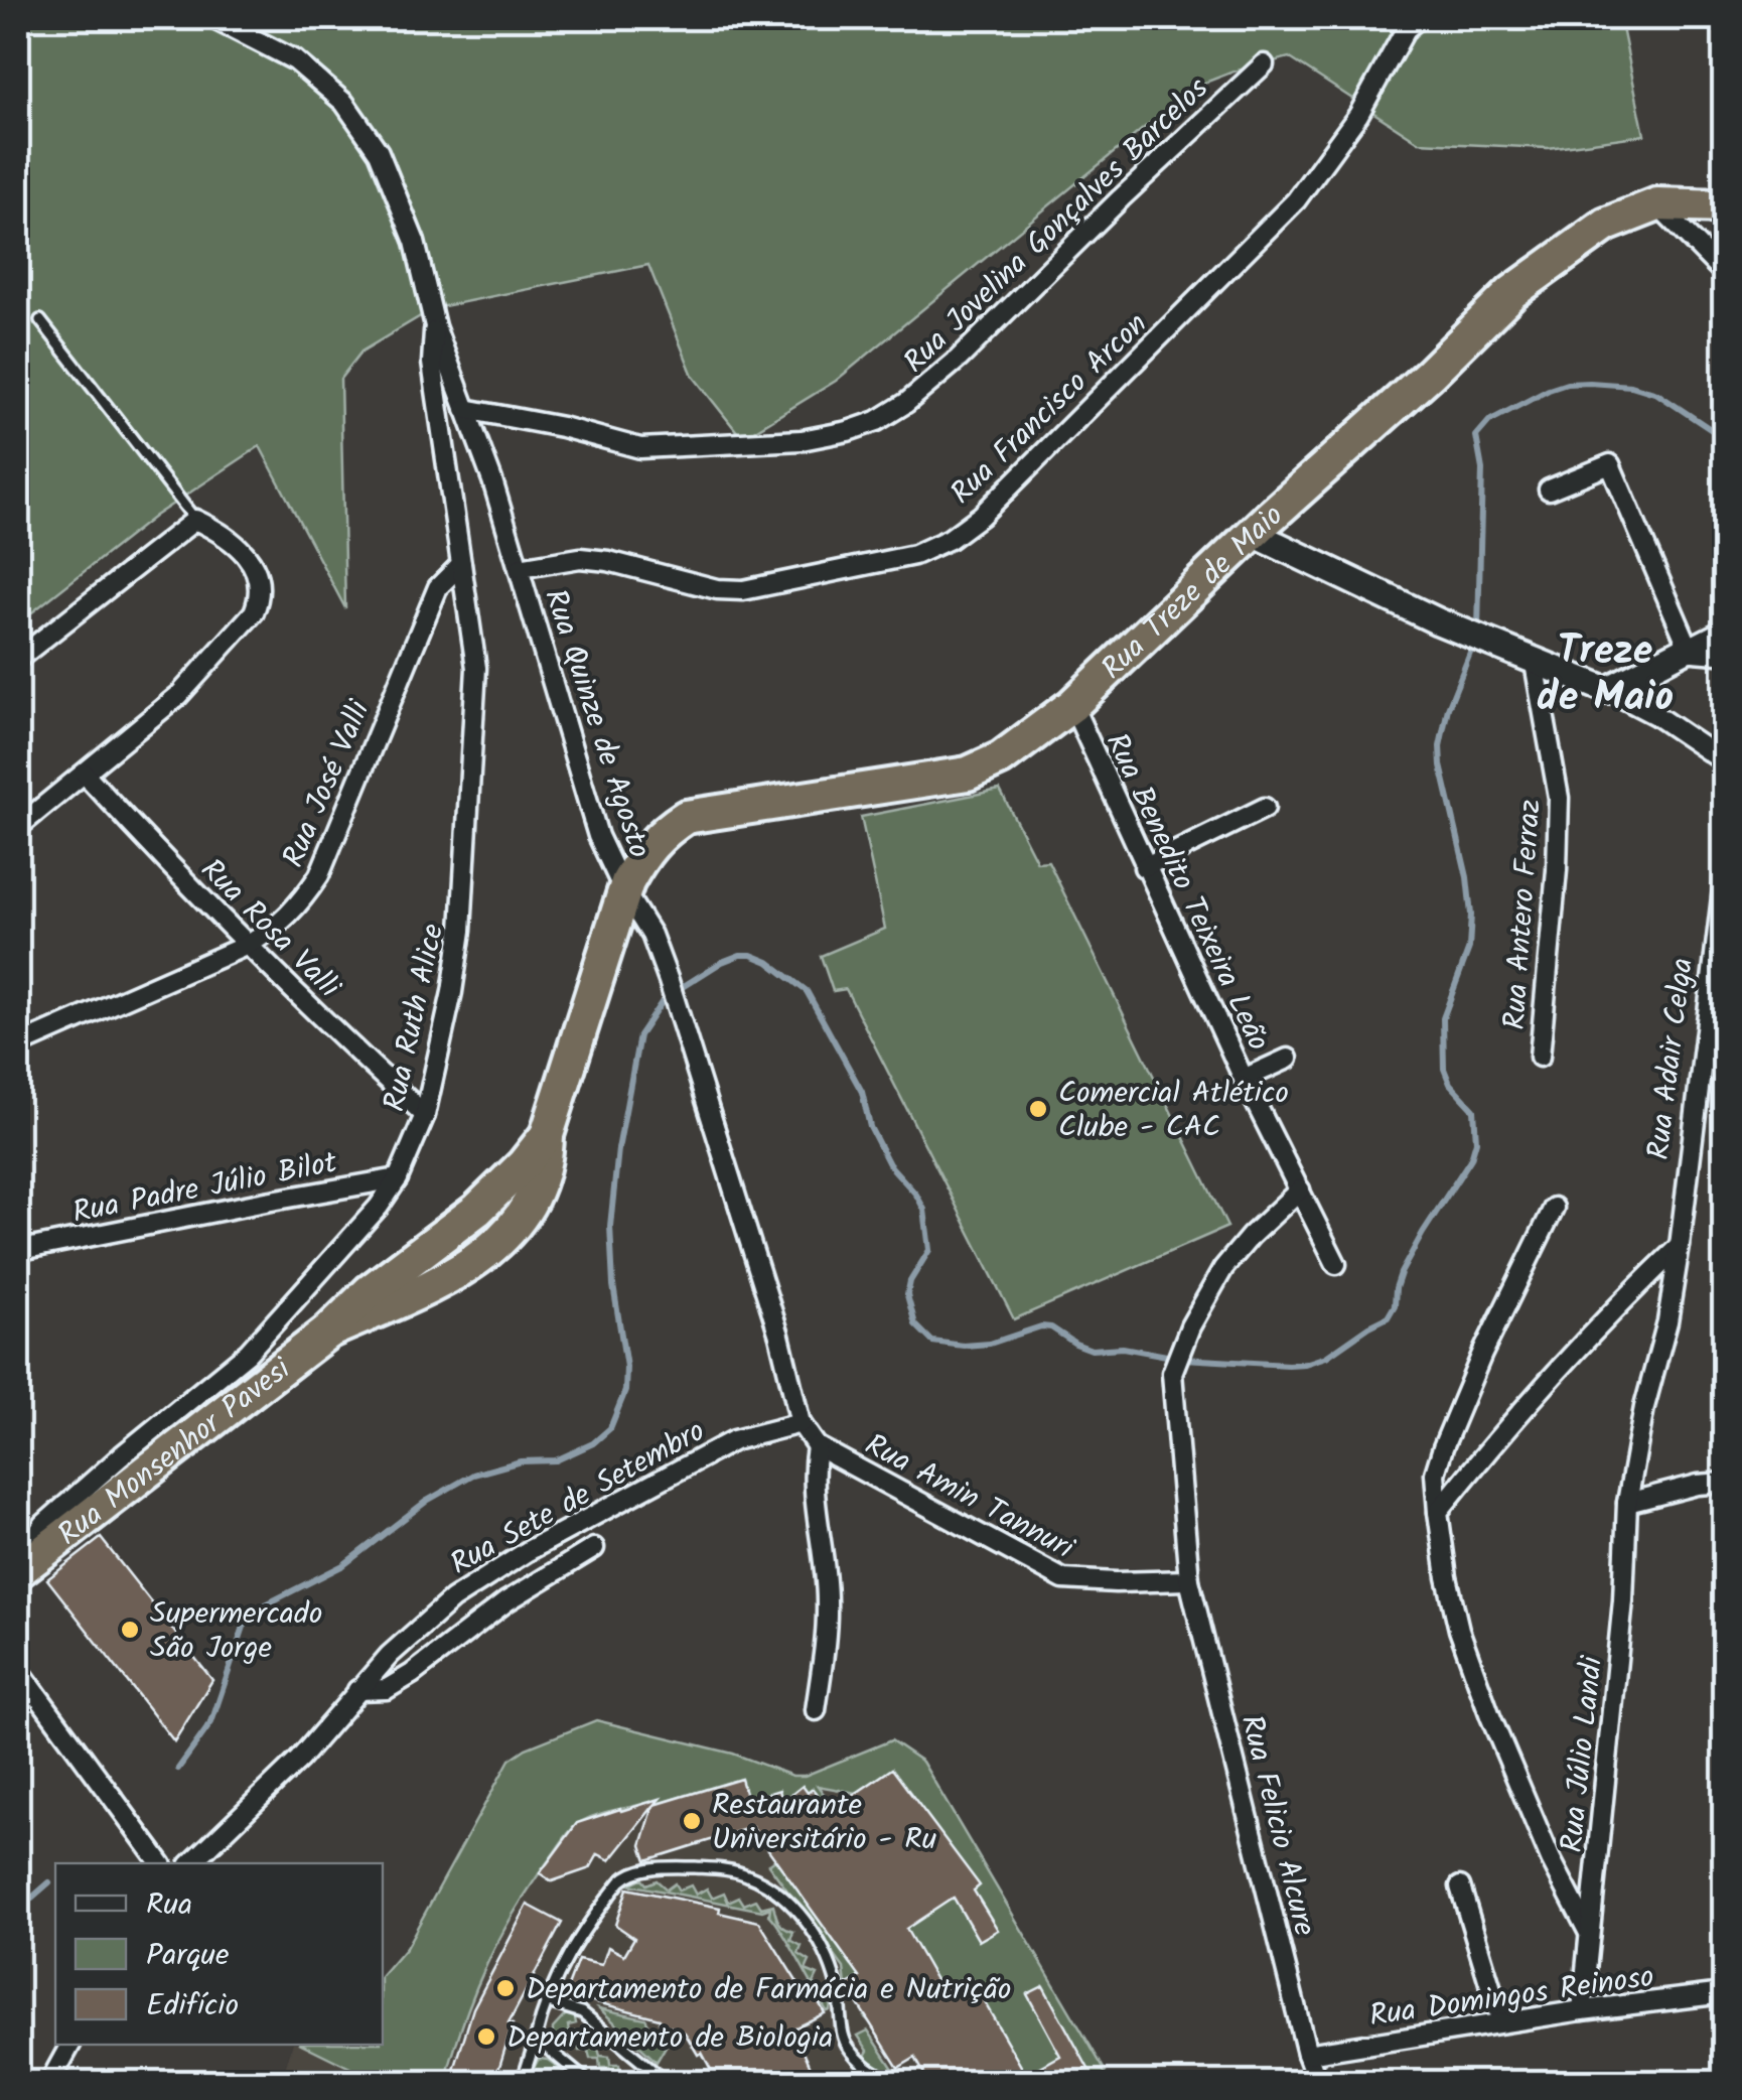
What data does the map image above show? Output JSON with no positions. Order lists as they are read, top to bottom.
{
  "streets": {
    "highway": ["Rua Treze de Maio", "Rua Monsenhor Pavesi"],
    "street": [
      "Rua Jovelina Gonçalves Barcelos",
      "Rua Francisco Arcon",
      "Rua Quinze de Agosto",
      "Rua José Valli",
      "Rua Benedito Teixeira Leão",
      "Rua Antero Ferraz",
      "Rua Rosa Valli",
      "Rua Ruth Alice",
      "Rua Adair Celga",
      "Rua Padre Júlio Bilot",
      "Rua Amin Tannuri",
      "Rua Sete de Setembro",
      "Rua Júlio Landi",
      "Rua Felicio Alcure",
      "Rua Domingos Reinoso"
    ]
  },
  "crossings": [
    ["Rua Jovelina Gonçalves Barcelos", "Rua Quinze de Agosto"],
    ["Rua Francisco Arcon", "Rua Quinze de Agosto"],
    ["Rua Treze de Maio", "Rua Quinze de Agosto"],
    ["Rua Treze de Maio", "Rua Benedito Teixeira Leão"],
    ["Rua Treze de Maio", "Rua Monsenhor Pavesi"],
    ["Rua Quinze de Agosto", "Rua Ruth Alice"],
    ["Rua Quinze de Agosto", "Rua Monsenhor Pavesi"],
    ["Rua Quinze de Agosto", "Rua Amin Tannuri"],
    ["Rua Quinze de Agosto", "Rua Sete de Setembro"],
    ["Rua José Valli", "Rua Rosa Valli"],
    ["Rua José Valli", "Rua Ruth Alice"],
    ["Rua Benedito Teixeira Leão", "Rua Felicio Alcure"],
    ["Rua Rosa Valli", "Rua Ruth Alice"],
    ["Rua Ruth Alice", "Rua Padre Júlio Bilot"],
    ["Rua Adair Celga", "Rua Júlio Landi"],
    ["Rua Amin Tannuri", "Rua Sete de Setembro"],
    ["Rua Amin Tannuri", "Rua Felicio Alcure"],
    ["Rua Júlio Landi", "Rua Domingos Reinoso"],
    ["Rua Felicio Alcure", "Rua Domingos Reinoso"]
  ],
  "districts": ["Treze de Maio"],
  "places": [
    "Comercial Atlético Clube - CAC",
    "Supermercado São Jorge",
    "Restaurante Universitário - Ru",
    "Departamento de Farmácia e Nutrição",
    "Departamento de Biologia"
  ],
  "legend": ["Rua", "Parque", "Edifício"]
}
